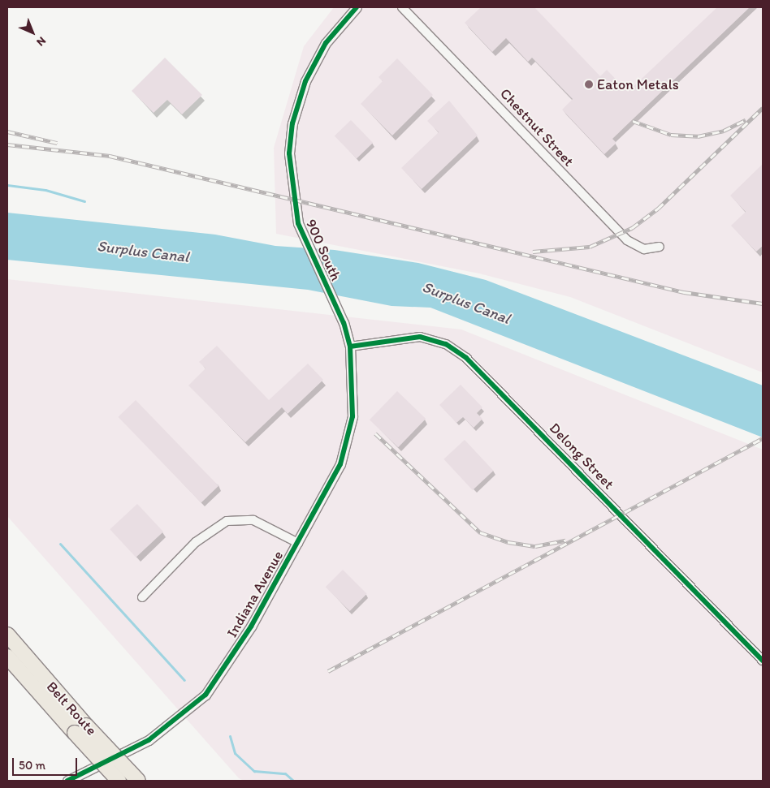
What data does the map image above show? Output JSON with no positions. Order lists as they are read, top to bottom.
{
  "streets": {
    "highway": ["Belt Route"],
    "street": [
      "Chestnut Street",
      "900 South",
      "Delong Street",
      "Indiana Avenue"
    ]
  },
  "crossings": [
    ["900 South", "Delong Street"],
    ["900 South", "Indiana Avenue"],
    ["Delong Street", "Indiana Avenue"]
  ],
  "water": ["Surplus Canal"],
  "places": ["Eaton Metals"],
  "scale_bar": "50 m",
  "north": "bottom right"
}
